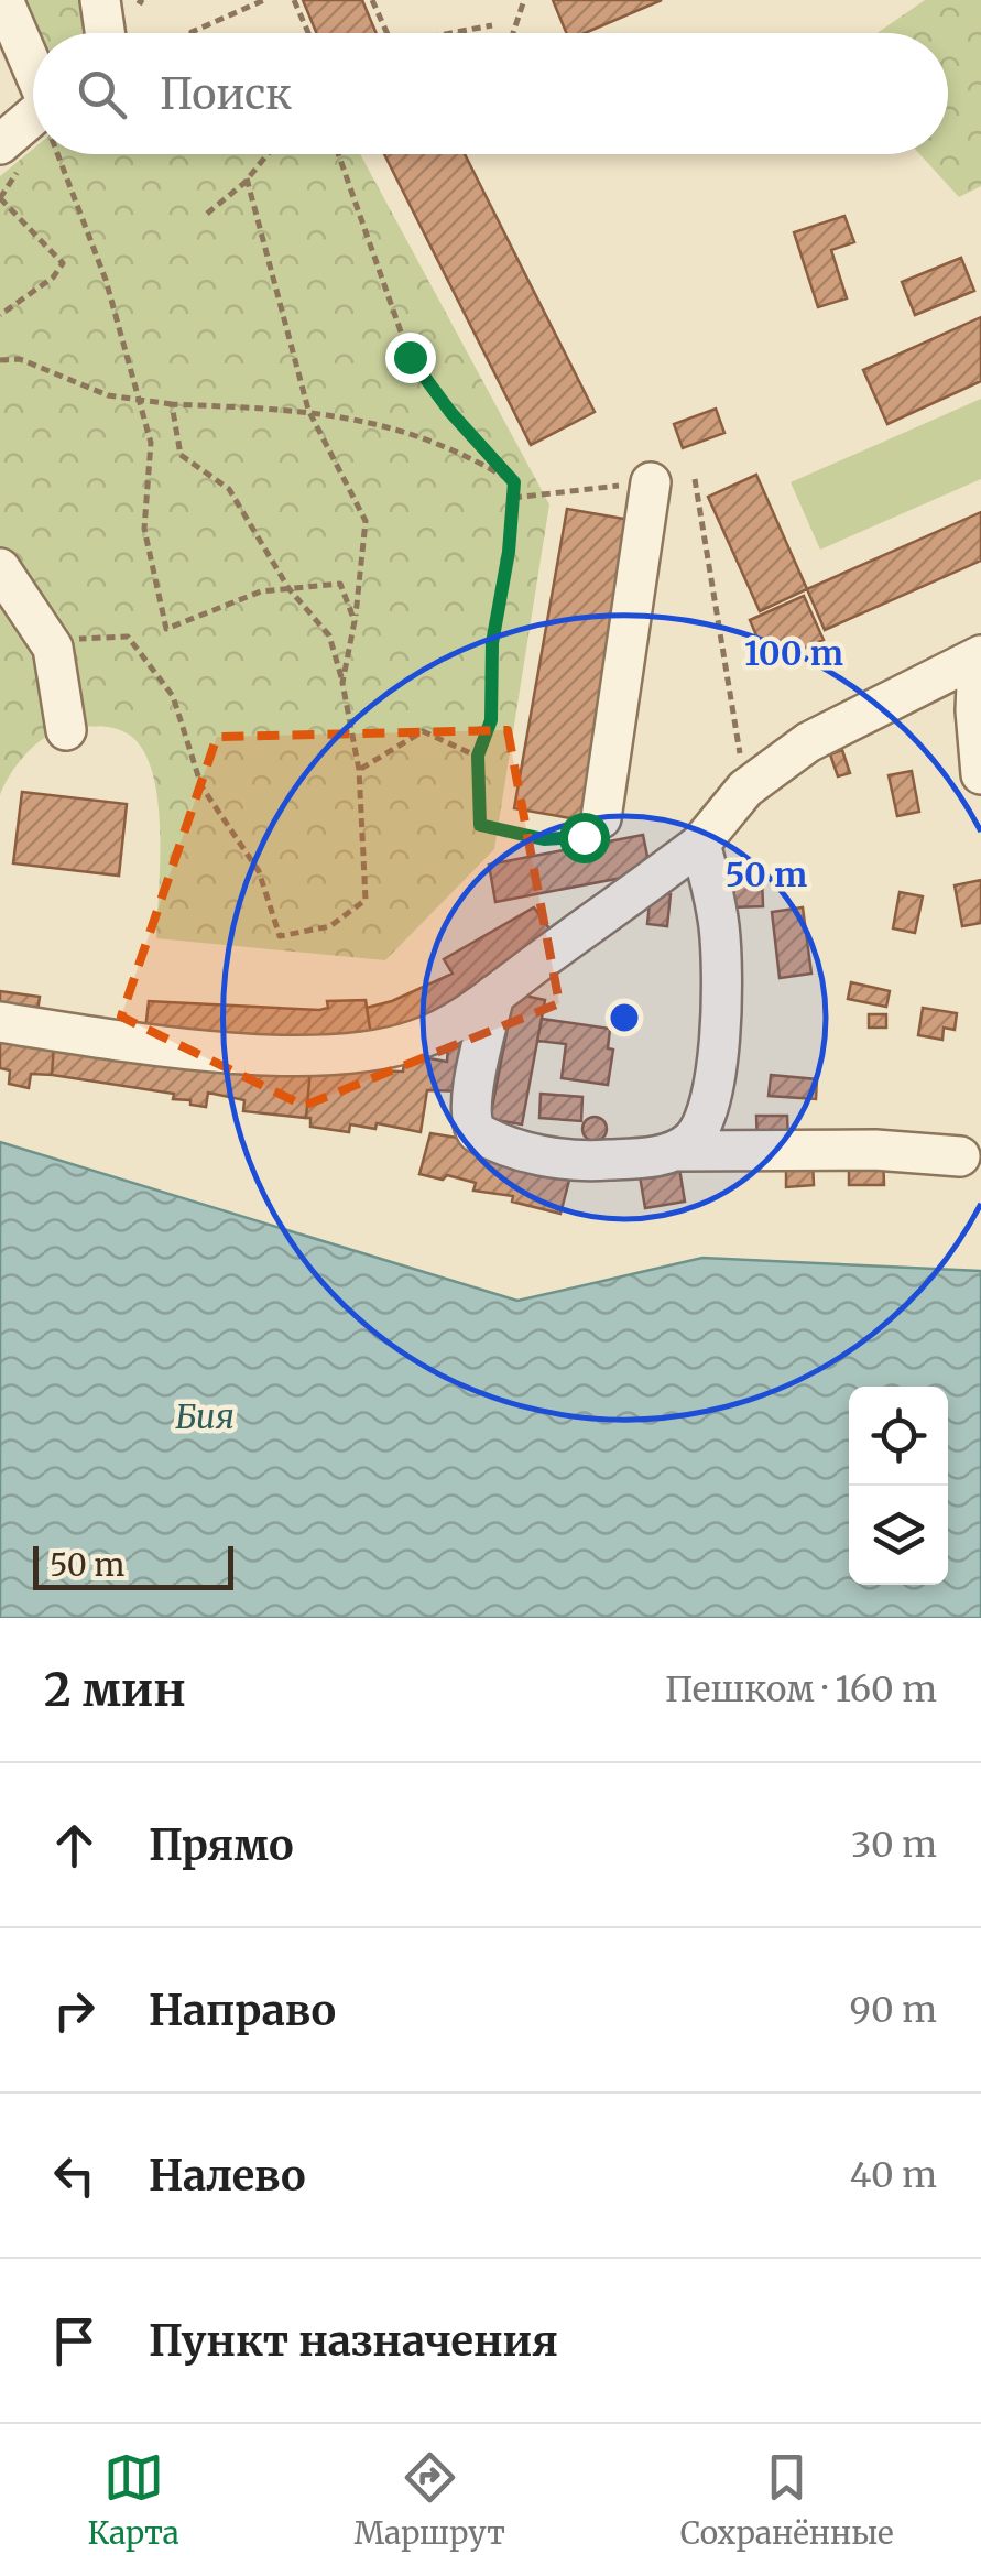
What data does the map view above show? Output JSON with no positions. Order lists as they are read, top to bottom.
{
  "water": ["Бия"],
  "scale_bar": "50 m",
  "page": {
    "search": "Поиск",
    "scale": "50 m",
    "heading": ["2 мин", "Пешком · 160 m"],
    "list": [
      ["Прямо", "30 m"],
      ["Направо", "90 m"],
      ["Налево", "40 m"],
      "Пункт назначения"
    ],
    "nav": ["Карта", "Маршрут", "Сохранённые"]
  },
  "rings": ["100 m", "50 m"]
}
